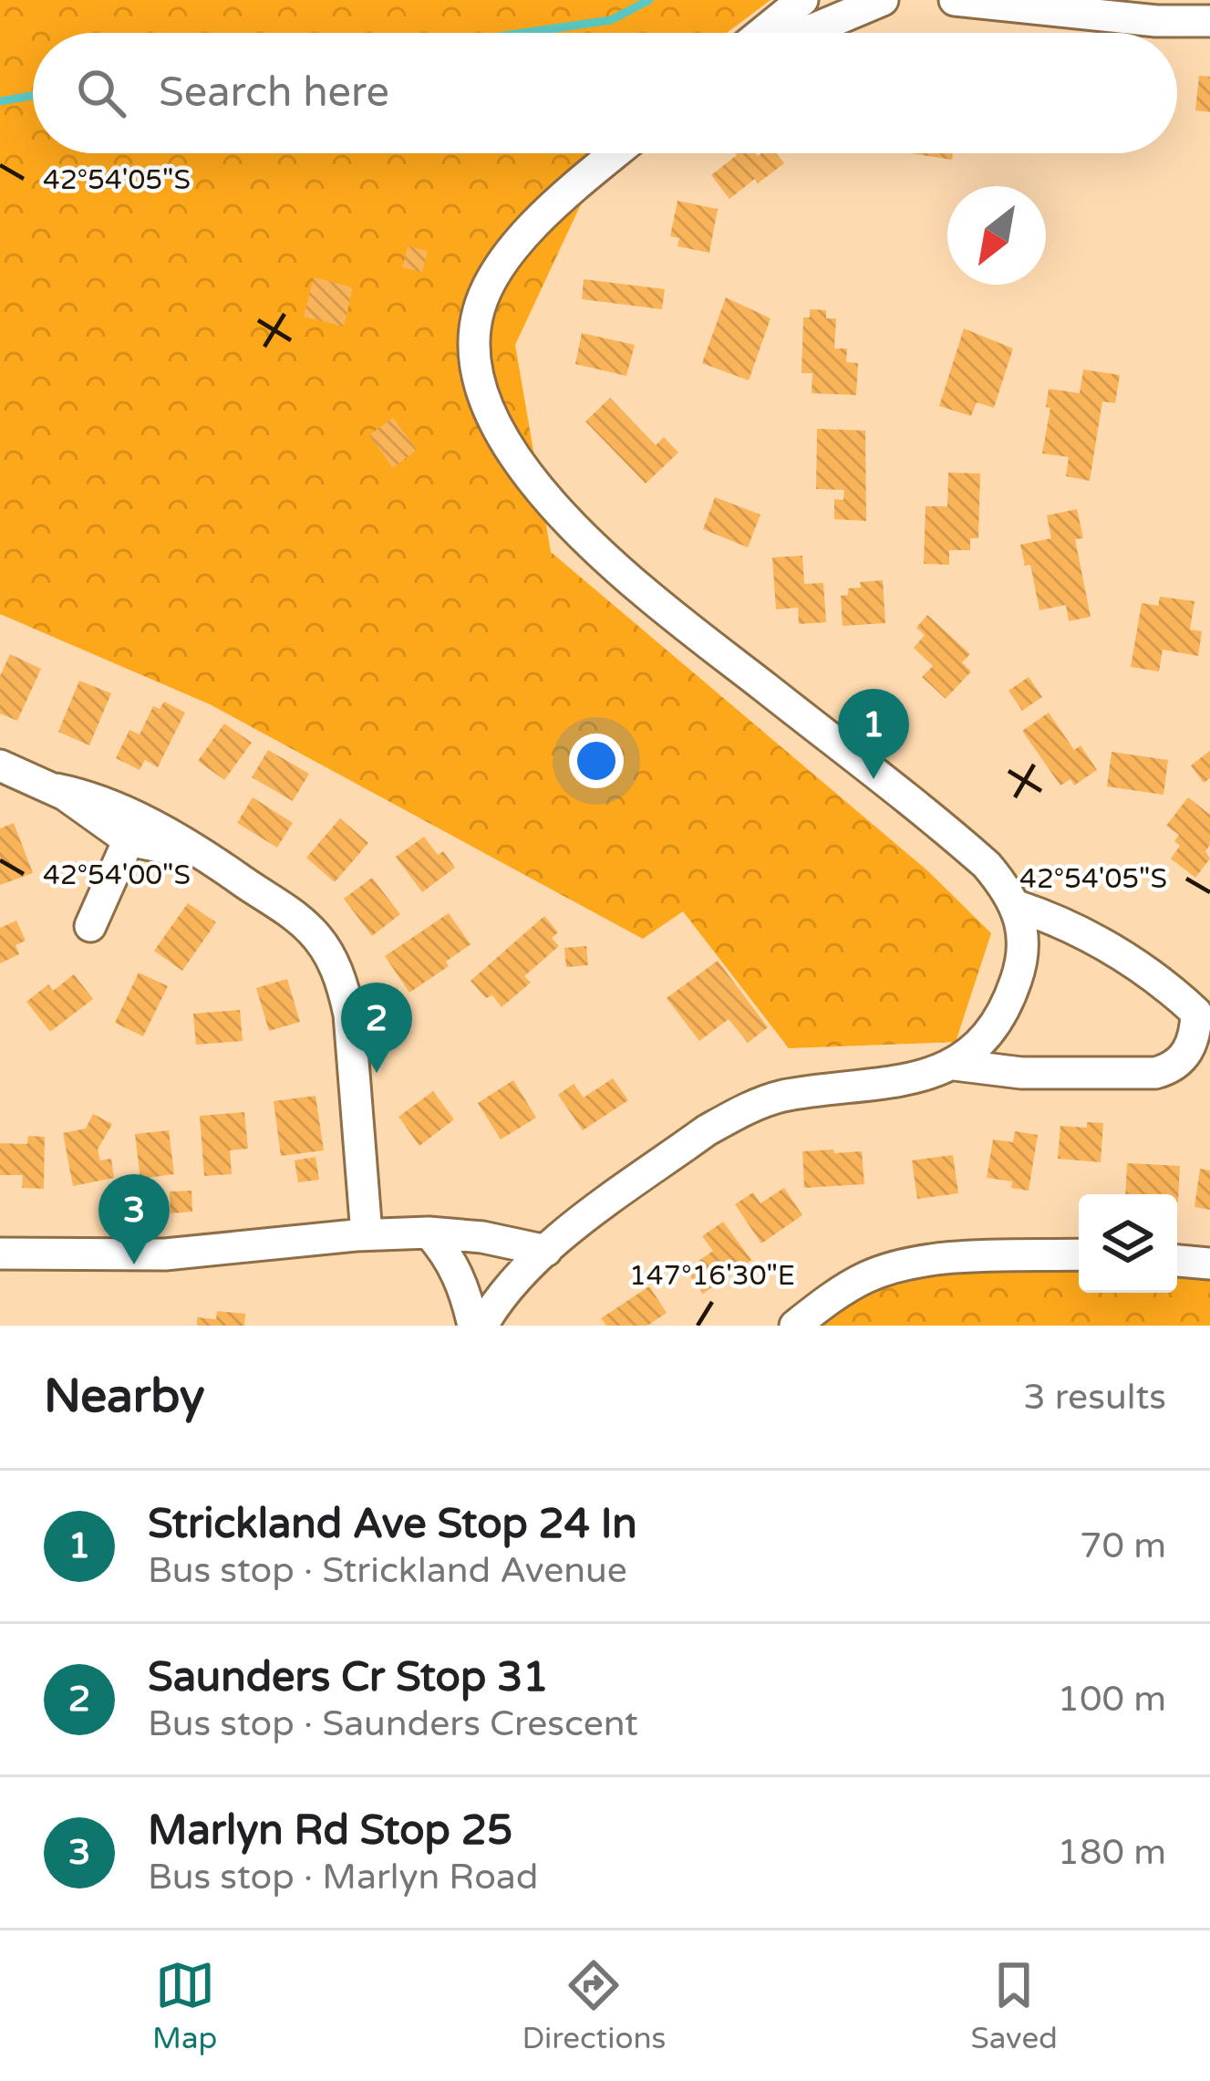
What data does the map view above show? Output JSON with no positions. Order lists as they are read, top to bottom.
{
  "north": "bottom left",
  "page": {
    "search": "Search here",
    "pins": ["1", "2", "3"],
    "heading": ["Nearby", "3 results"],
    "list": [
      {
        "mark": "1",
        "name": "Strickland Ave Stop 24 In",
        "note": "Bus stop · Strickland Avenue",
        "value": "70 m"
      },
      {
        "mark": "2",
        "name": "Saunders Cr Stop 31",
        "note": "Bus stop · Saunders Crescent",
        "value": "100 m"
      },
      {
        "mark": "3",
        "name": "Marlyn Rd Stop 25",
        "note": "Bus stop · Marlyn Road",
        "value": "180 m"
      }
    ],
    "nav": ["Map", "Directions", "Saved"]
  },
  "coordinates": ["42°54'05\"S", "42°54'00\"S", "147°16'30\"E"]
}
